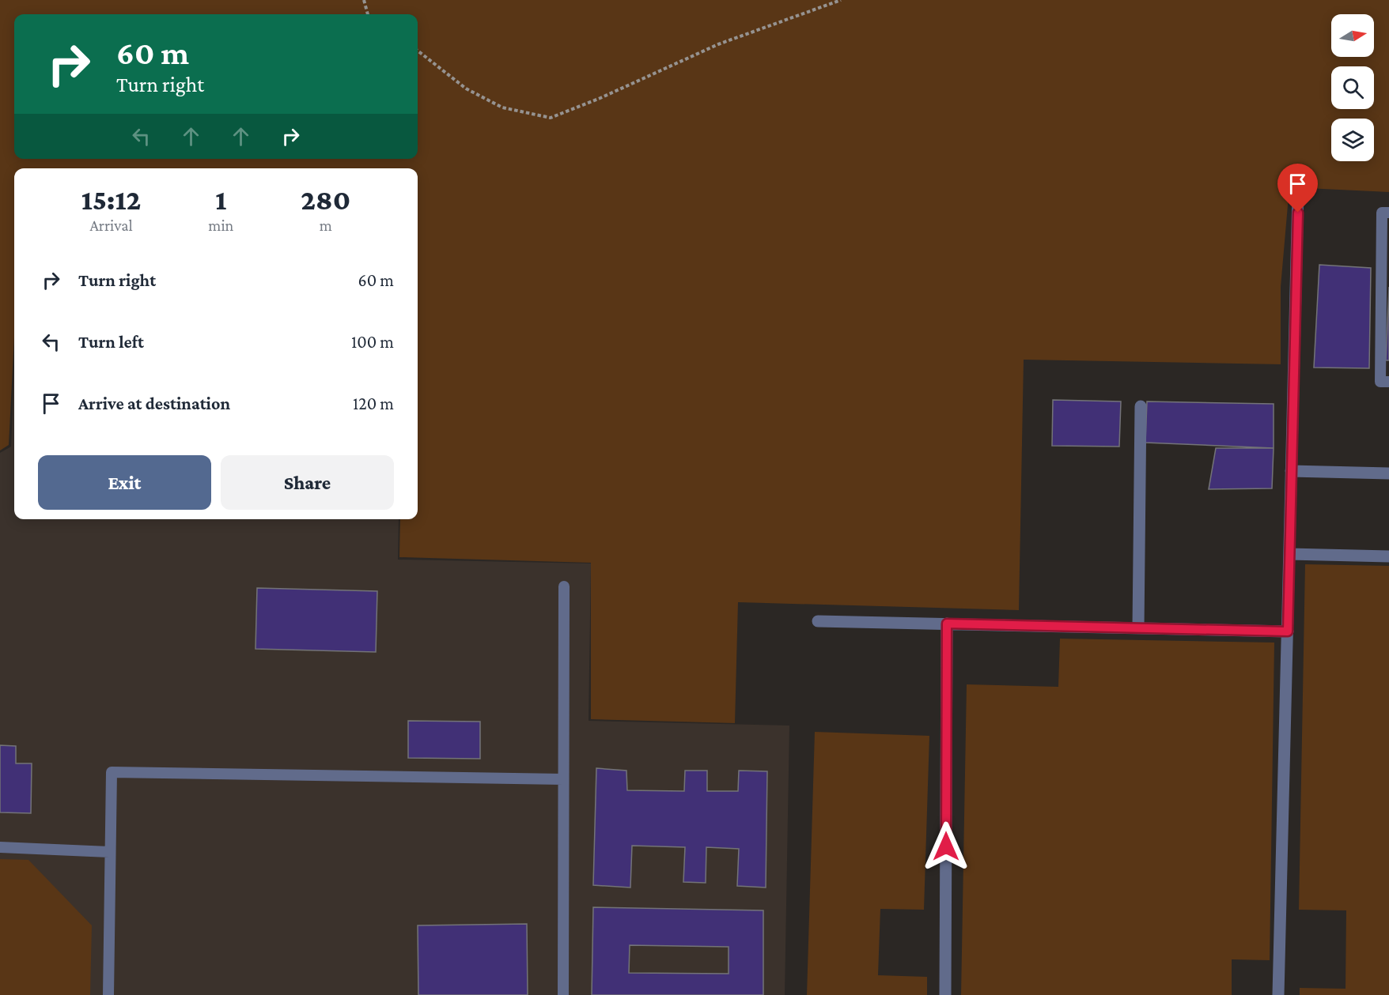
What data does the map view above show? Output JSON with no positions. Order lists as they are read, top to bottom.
{
  "north": "right",
  "page": {
    "turn": ["60 m", "Turn right"],
    "eta": [
      "15:12",
      "Arrival",
      "1",
      "min",
      "280",
      "m"
    ],
    "list": [
      {
        "name": "Turn right",
        "value": "60 m"
      },
      {
        "name": "Turn left",
        "value": "100 m"
      },
      {
        "name": "Arrive at destination",
        "value": "120 m"
      }
    ],
    "buttons": ["Exit", "Share"]
  }
}
